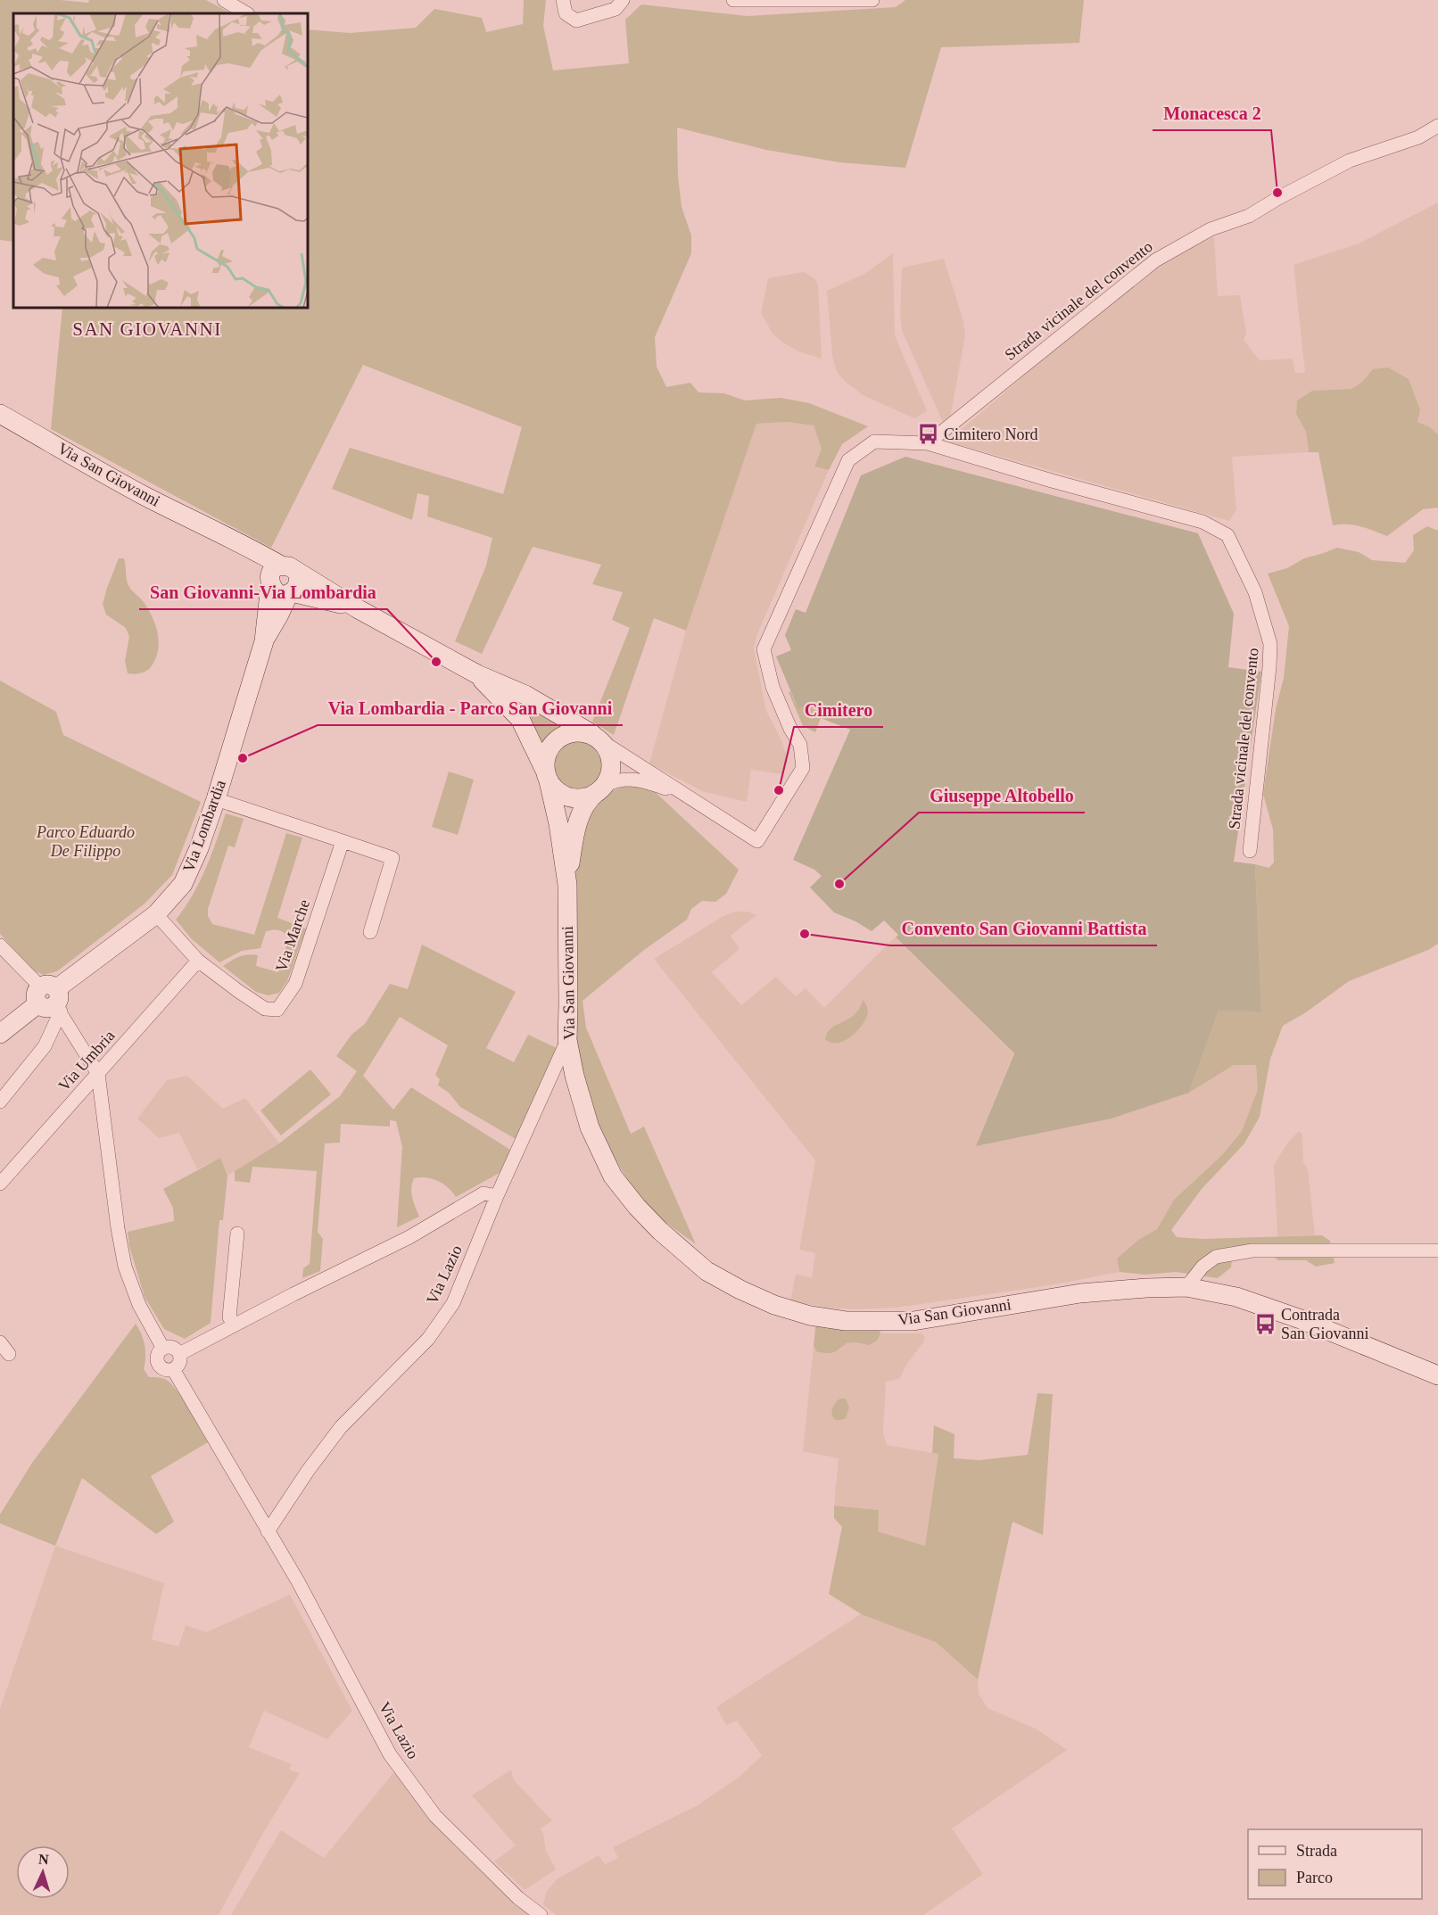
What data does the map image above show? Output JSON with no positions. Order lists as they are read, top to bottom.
{
  "streets": {
    "main road": ["Via San Giovanni", "Via Lombardia"],
    "street": [
      "Strada vicinale del convento",
      "Via Marche",
      "Via Umbria",
      "Via Lazio"
    ]
  },
  "crossings": [
    ["Via San Giovanni", "Via Lombardia"],
    ["Via San Giovanni", "Via Lazio"],
    ["Via Lombardia", "Via Marche"],
    ["Via Marche", "Via Umbria"]
  ],
  "districts": ["SAN GIOVANNI"],
  "parks": ["Parco Eduardo De Filippo"],
  "places": {
    "other": [
      "Monacesca 2",
      "San Giovanni-Via Lombardia",
      "Via Lombardia - Parco San Giovanni",
      "Cimitero",
      "Giuseppe Altobello",
      "Convento San Giovanni Battista"
    ],
    "bus stop": ["Cimitero Nord", "Contrada San Giovanni"]
  },
  "legend": ["Strada", "Parco"],
  "north": "top"
}
